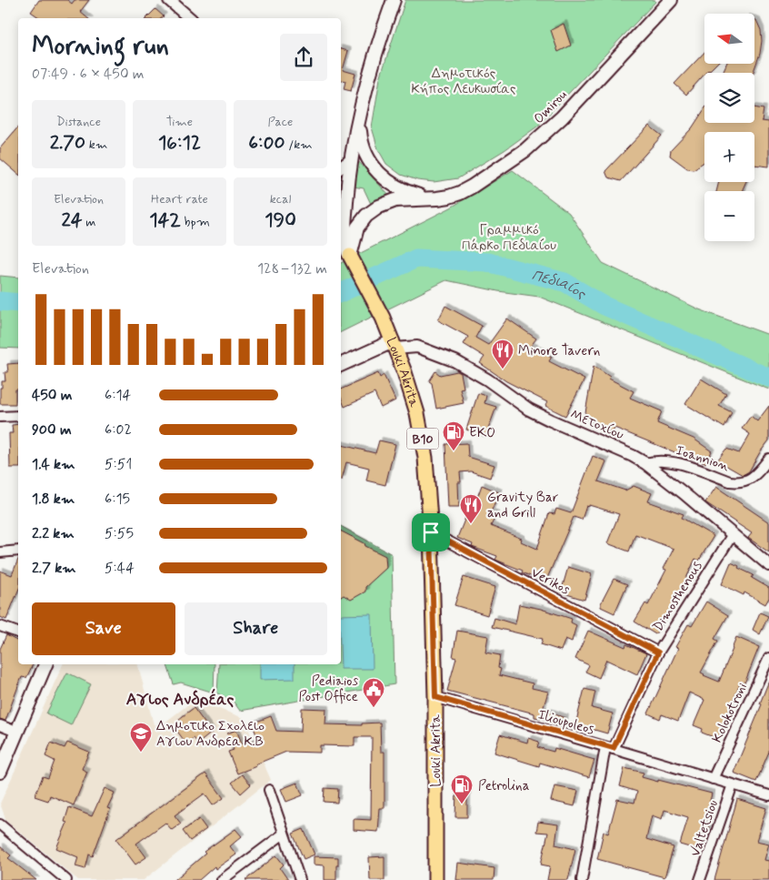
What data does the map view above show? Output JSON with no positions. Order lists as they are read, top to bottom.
{
  "streets": {
    "main road": ["Omirou", "Louki Akrita", "B10"],
    "street": [
      "Μετοχίου",
      "Ioannion",
      "Verikos",
      "Dimosthenous",
      "Kolokotroni",
      "Ilioupoleos",
      "Valtetsiou"
    ]
  },
  "crossings": [
    ["Omirou", "Louki Akrita"],
    ["Louki Akrita", "Μετοχίου"],
    ["Louki Akrita", "Verikos"],
    ["Louki Akrita", "Ilioupoleos"],
    ["Μετοχίου", "Ioannion"],
    ["Μετοχίου", "Dimosthenous"],
    ["Verikos", "Dimosthenous"],
    ["Dimosthenous", "Ilioupoleos"],
    ["Kolokotroni", "Ilioupoleos"],
    ["Ilioupoleos", "Valtetsiou"]
  ],
  "districts": ["Αγιος Ανδρέας"],
  "water": ["Πεδιαίος"],
  "parks": ["Δημοτικός Κήπος Λευκωσίας", "Γραμμικό Πάρκο Πεδιαίου"],
  "places": {
    "restaurant": ["Minore Tavern", "Gravity Bar and Grill"],
    "fuel station": ["EKO", "Petrolina"],
    "public building": ["Pediaios Post Office"],
    "school or university": ["Δημοτικο Σχολειο Αγιου Ανδρεα Κ.Β"]
  },
  "north": "left",
  "page": {
    "map_buttons": ["+", "−"],
    "heading": ["Morning run", "07:49 · 6 × 450 m"],
    "stats": [
      ["Distance", "2.70 km"],
      ["Time", "16:12"],
      ["Pace", "6:00 /km"],
      ["Elevation", "24 m"],
      ["Heart rate", "142 bpm"],
      ["kcal", "190"]
    ],
    "chart": ["Elevation", "128–132 m"],
    "list": [
      {
        "name": "450 m",
        "note": "6:14"
      },
      {
        "name": "900 m",
        "note": "6:02"
      },
      {
        "name": "1.4 km",
        "note": "5:51"
      },
      {
        "name": "1.8 km",
        "note": "6:15"
      },
      {
        "name": "2.2 km",
        "note": "5:55"
      },
      {
        "name": "2.7 km",
        "note": "5:44"
      }
    ],
    "buttons": ["Save", "Share"]
  }
}
